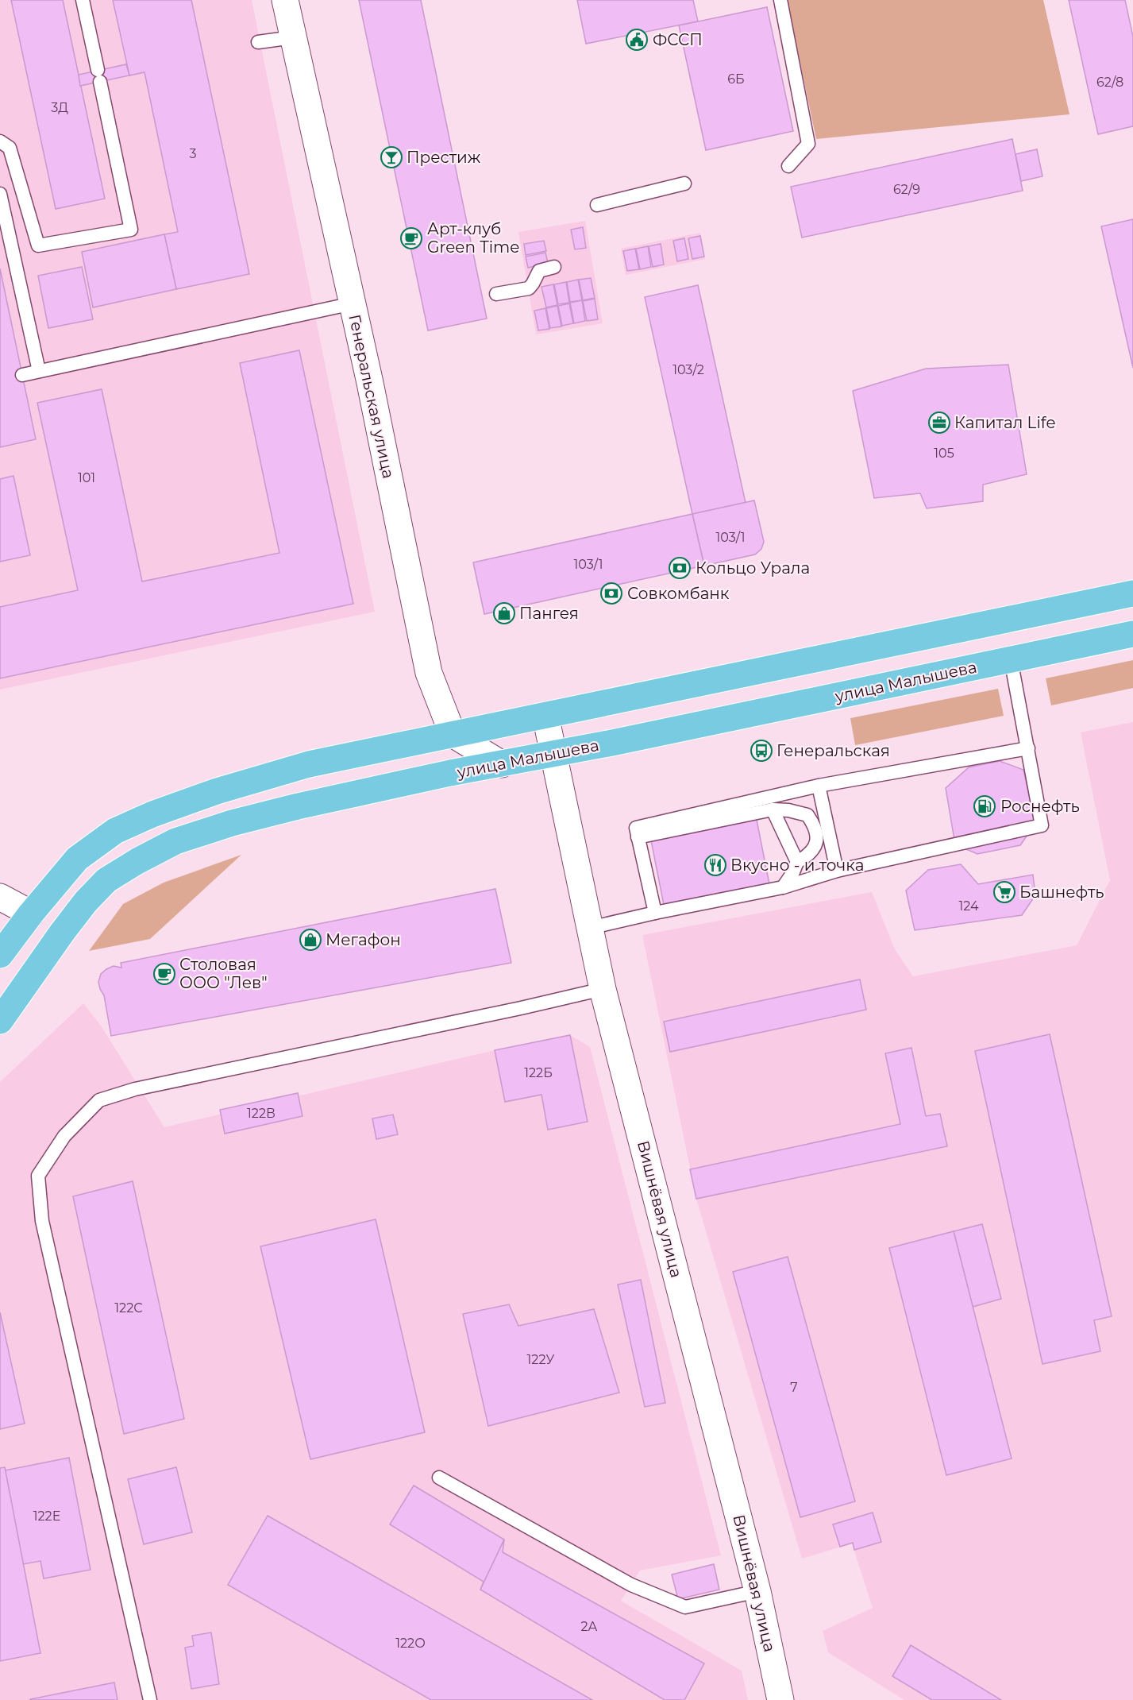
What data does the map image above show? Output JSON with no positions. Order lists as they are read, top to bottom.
{
  "streets": {
    "main road": ["улица Малышева"],
    "street": ["Генеральская улица", "Вишнёвая улица"]
  },
  "crossings": [
    ["улица Малышева", "Вишнёвая улица"]
  ],
  "places": {
    "public building": ["ФССП"],
    "bar": ["Престиж"],
    "cafe": ["Арт-клуб Green Time", "Столовая ООО \"Лев\""],
    "office": ["Капитал Life"],
    "bank": ["Кольцо Урала", "Совкомбанк"],
    "shop": ["Пангея", "Мегафон"],
    "bus stop": ["Генеральская"],
    "fuel station": ["Роснефть"],
    "restaurant": ["Вкусно - и точка"],
    "supermarket": ["Башнефть"]
  },
  "house_numbers": [
    "6Б",
    "62/8",
    "3Д",
    "3",
    "62/9",
    "103/2",
    "105",
    "101",
    "103/1",
    "103/1",
    "124",
    "122Б",
    "122В",
    "122С",
    "122У",
    "7",
    "122Е",
    "2А",
    "122О"
  ]
}
